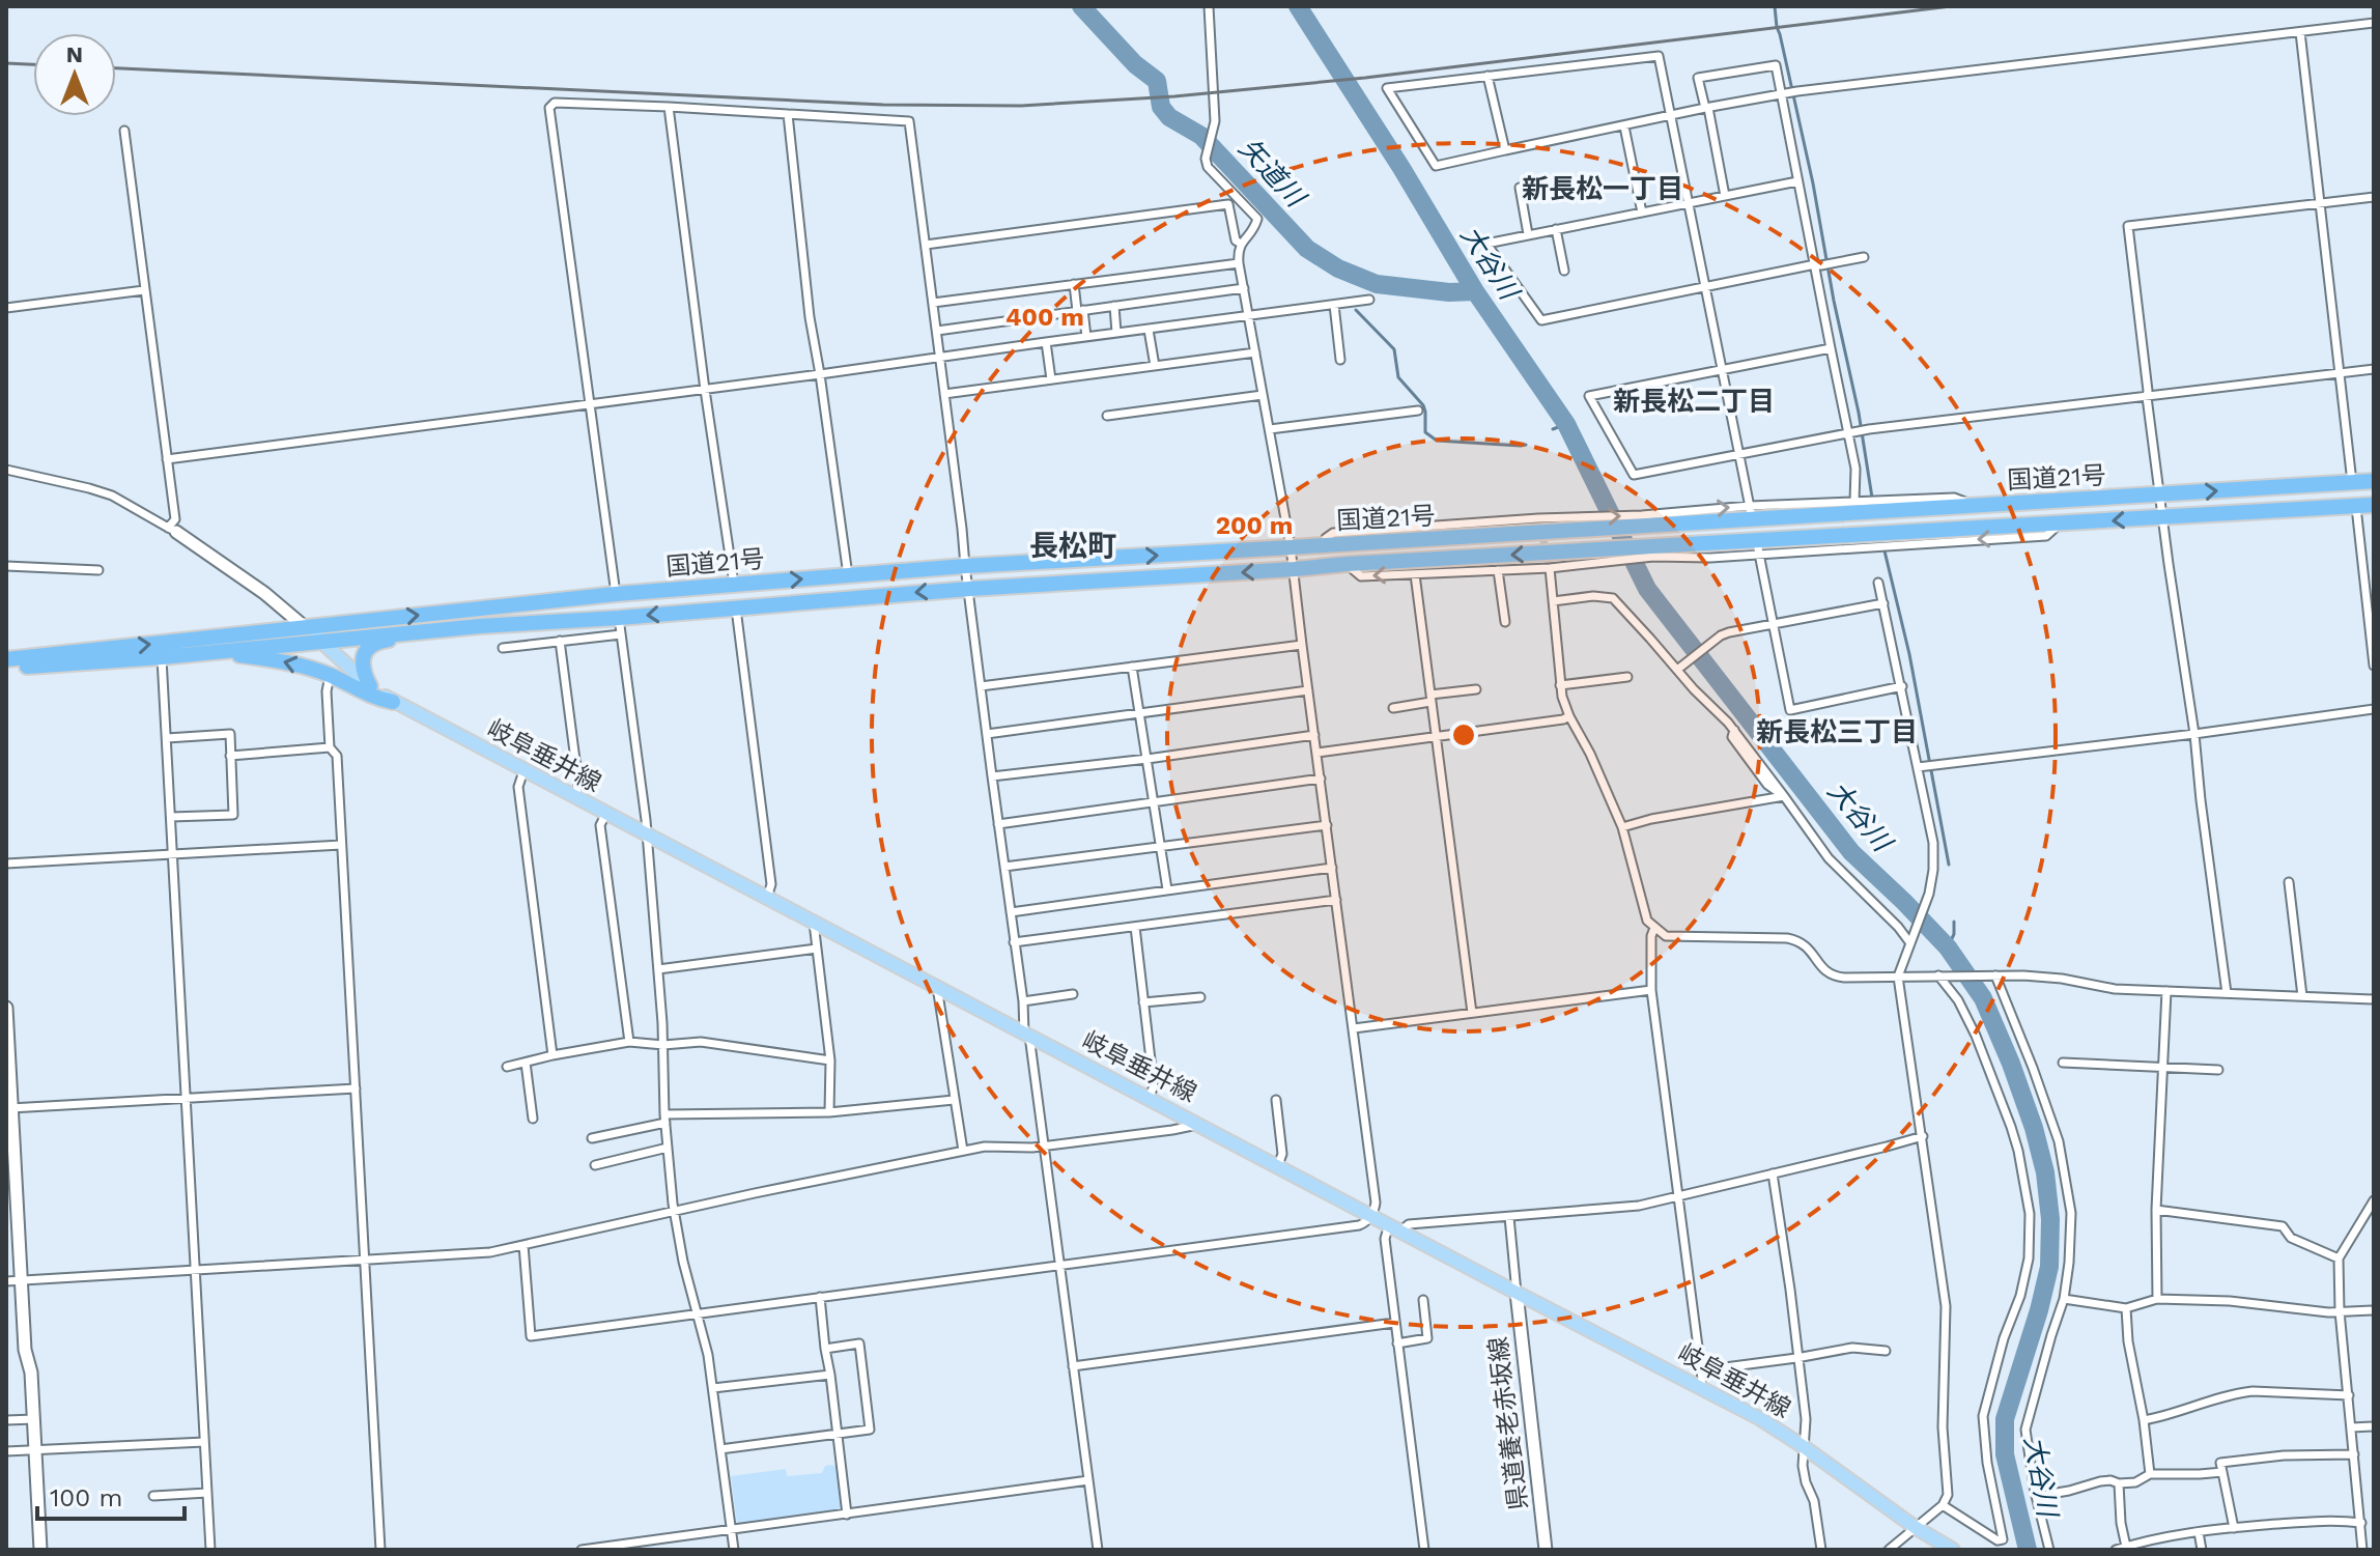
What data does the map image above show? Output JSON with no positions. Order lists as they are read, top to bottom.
{
  "streets": {
    "highway": ["国道21号"],
    "main road": ["岐阜垂井線"],
    "street": ["県道養老赤坂線"]
  },
  "crossings": [
    ["国道21号", "岐阜垂井線"],
    ["岐阜垂井線", "県道養老赤坂線"]
  ],
  "districts": [
    "新長松一丁目",
    "新長松二丁目",
    "長松町",
    "新長松三丁目"
  ],
  "water": ["矢道川", "大谷川"],
  "scale_bar": "100 m",
  "north": "top",
  "rings": ["400 m", "200 m"]
}
